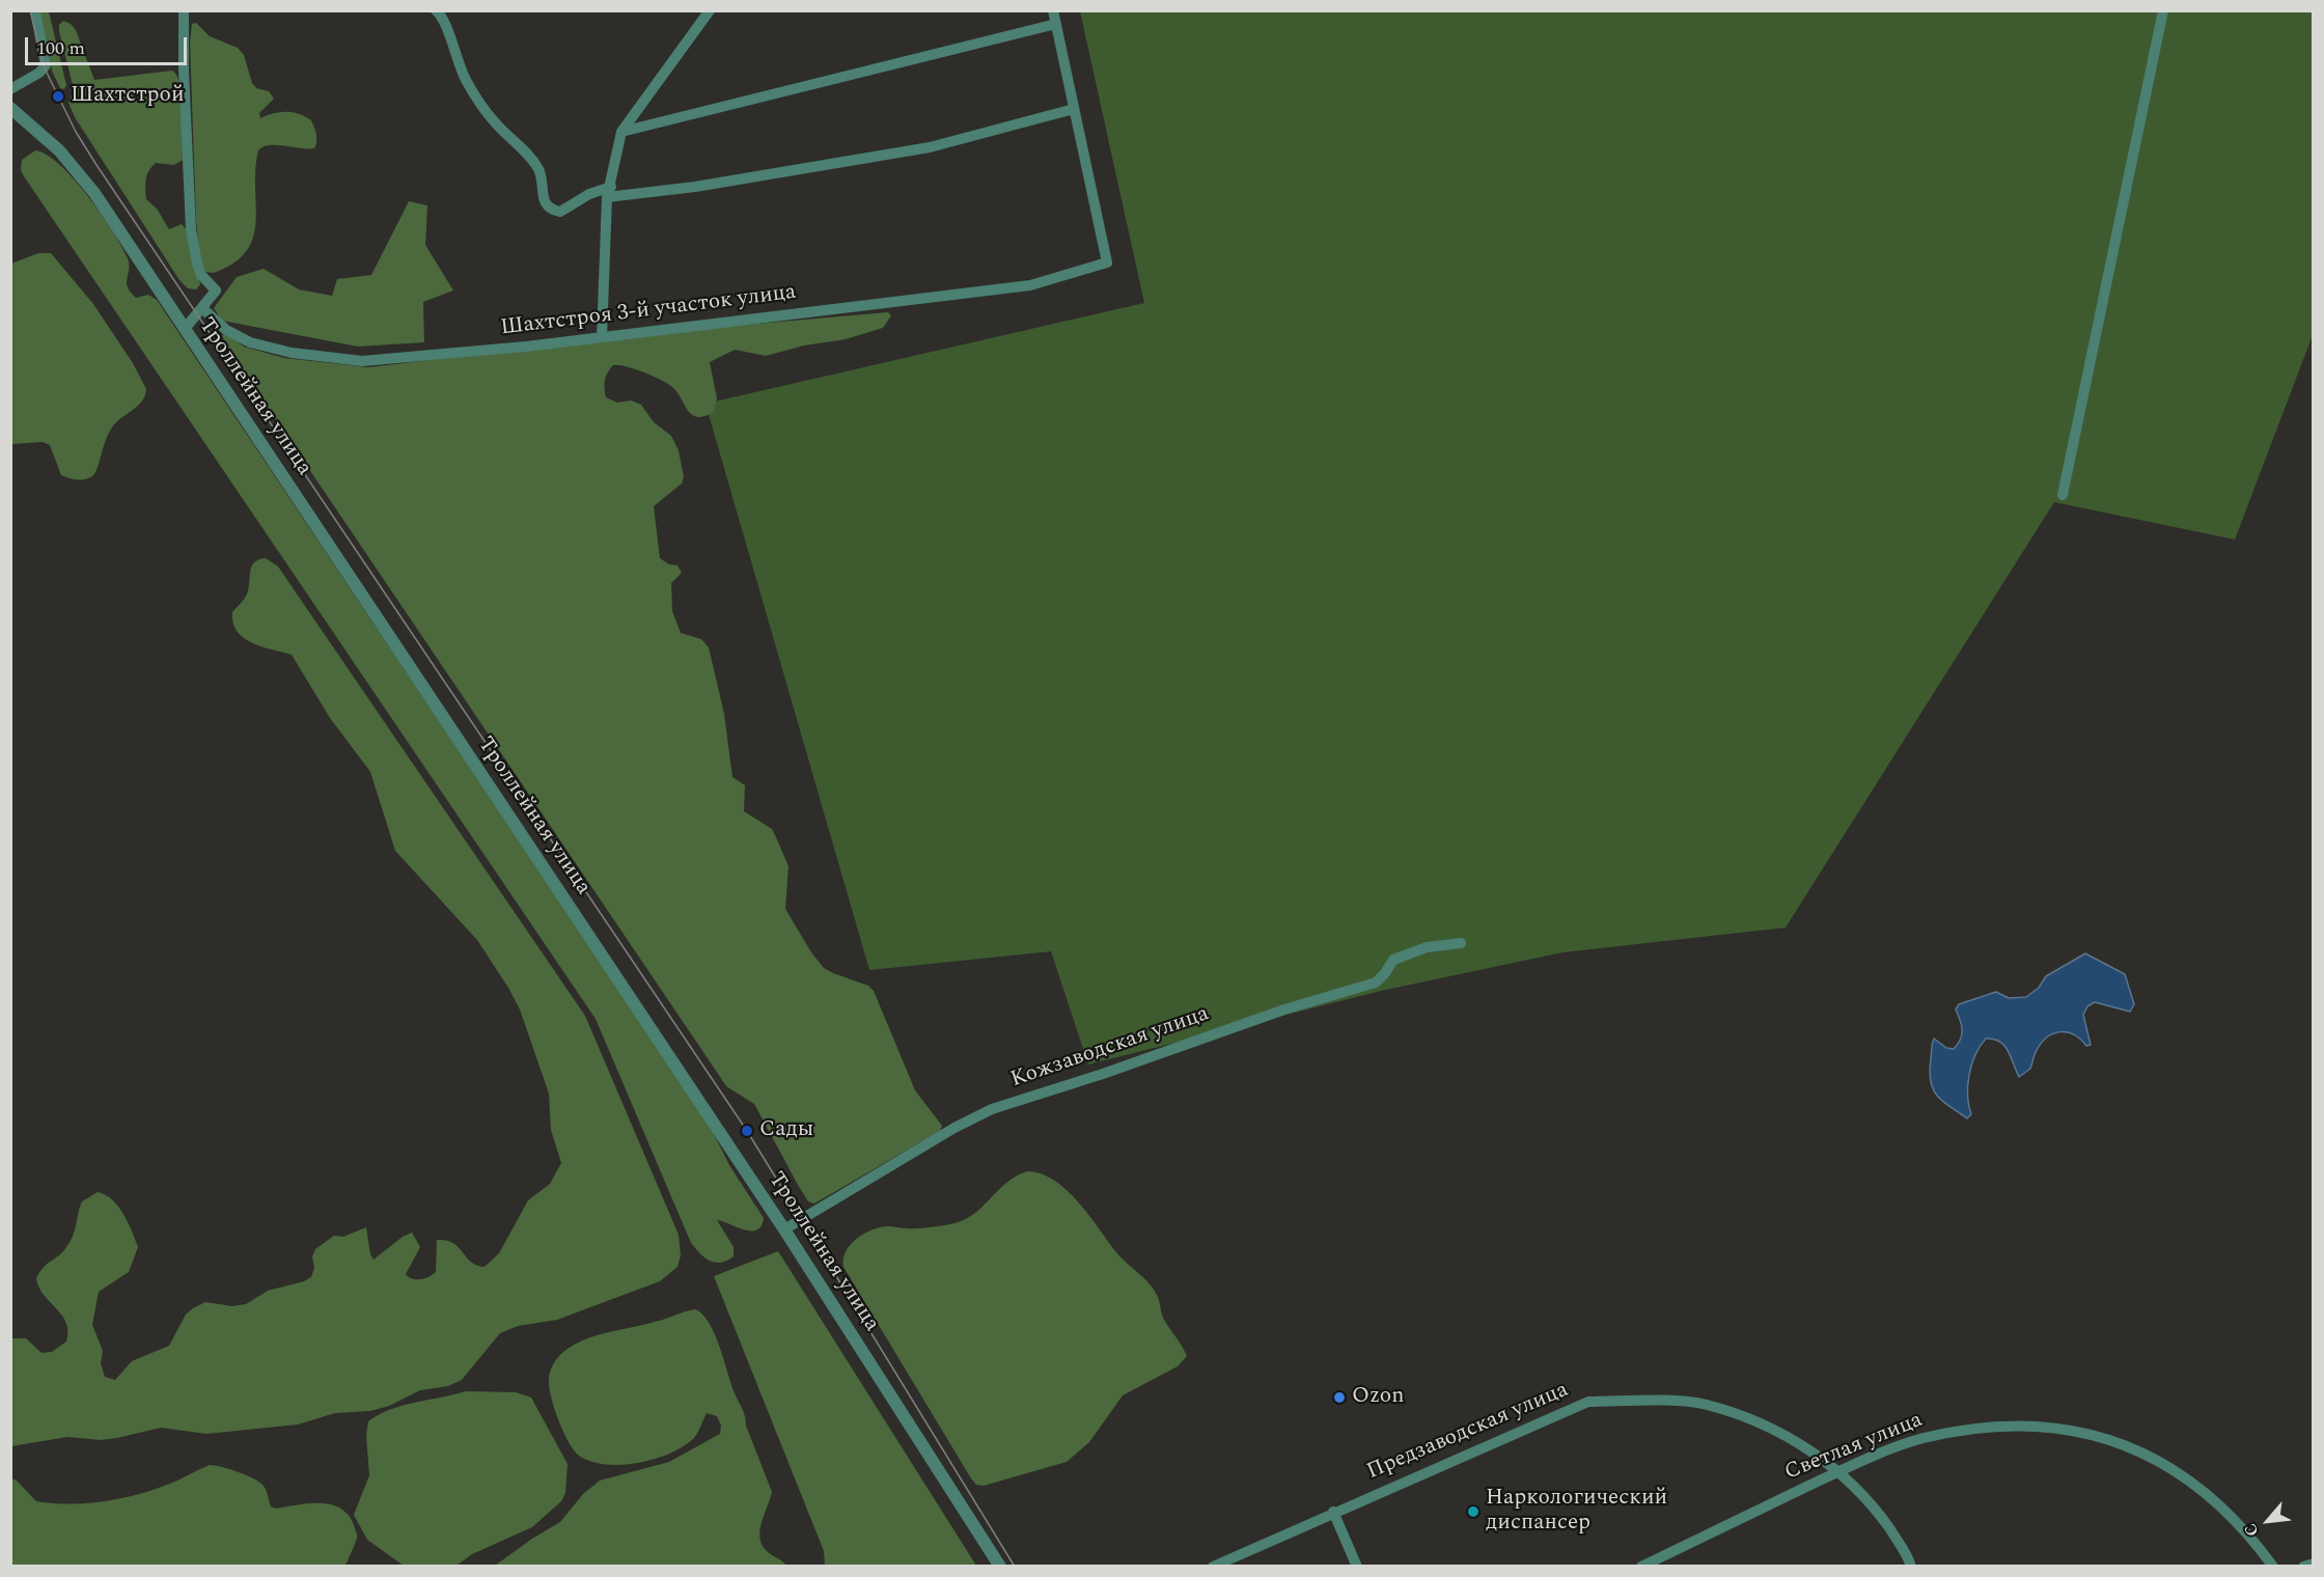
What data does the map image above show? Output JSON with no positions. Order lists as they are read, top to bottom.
{
  "streets": {
    "street": [
      "Шахтстроя 3-й участок улица",
      "Троллейная улица",
      "Кожзаводская улица",
      "Предзаводская улица",
      "Светлая улица"
    ]
  },
  "crossings": [
    ["Троллейная улица", "Кожзаводская улица"],
    ["Предзаводская улица", "Светлая улица"]
  ],
  "places": [
    "Шахтстрой",
    "Сады",
    "Ozon",
    "Наркологический диспансер"
  ],
  "scale_bar": "100 m",
  "north": "bottom left"
}
